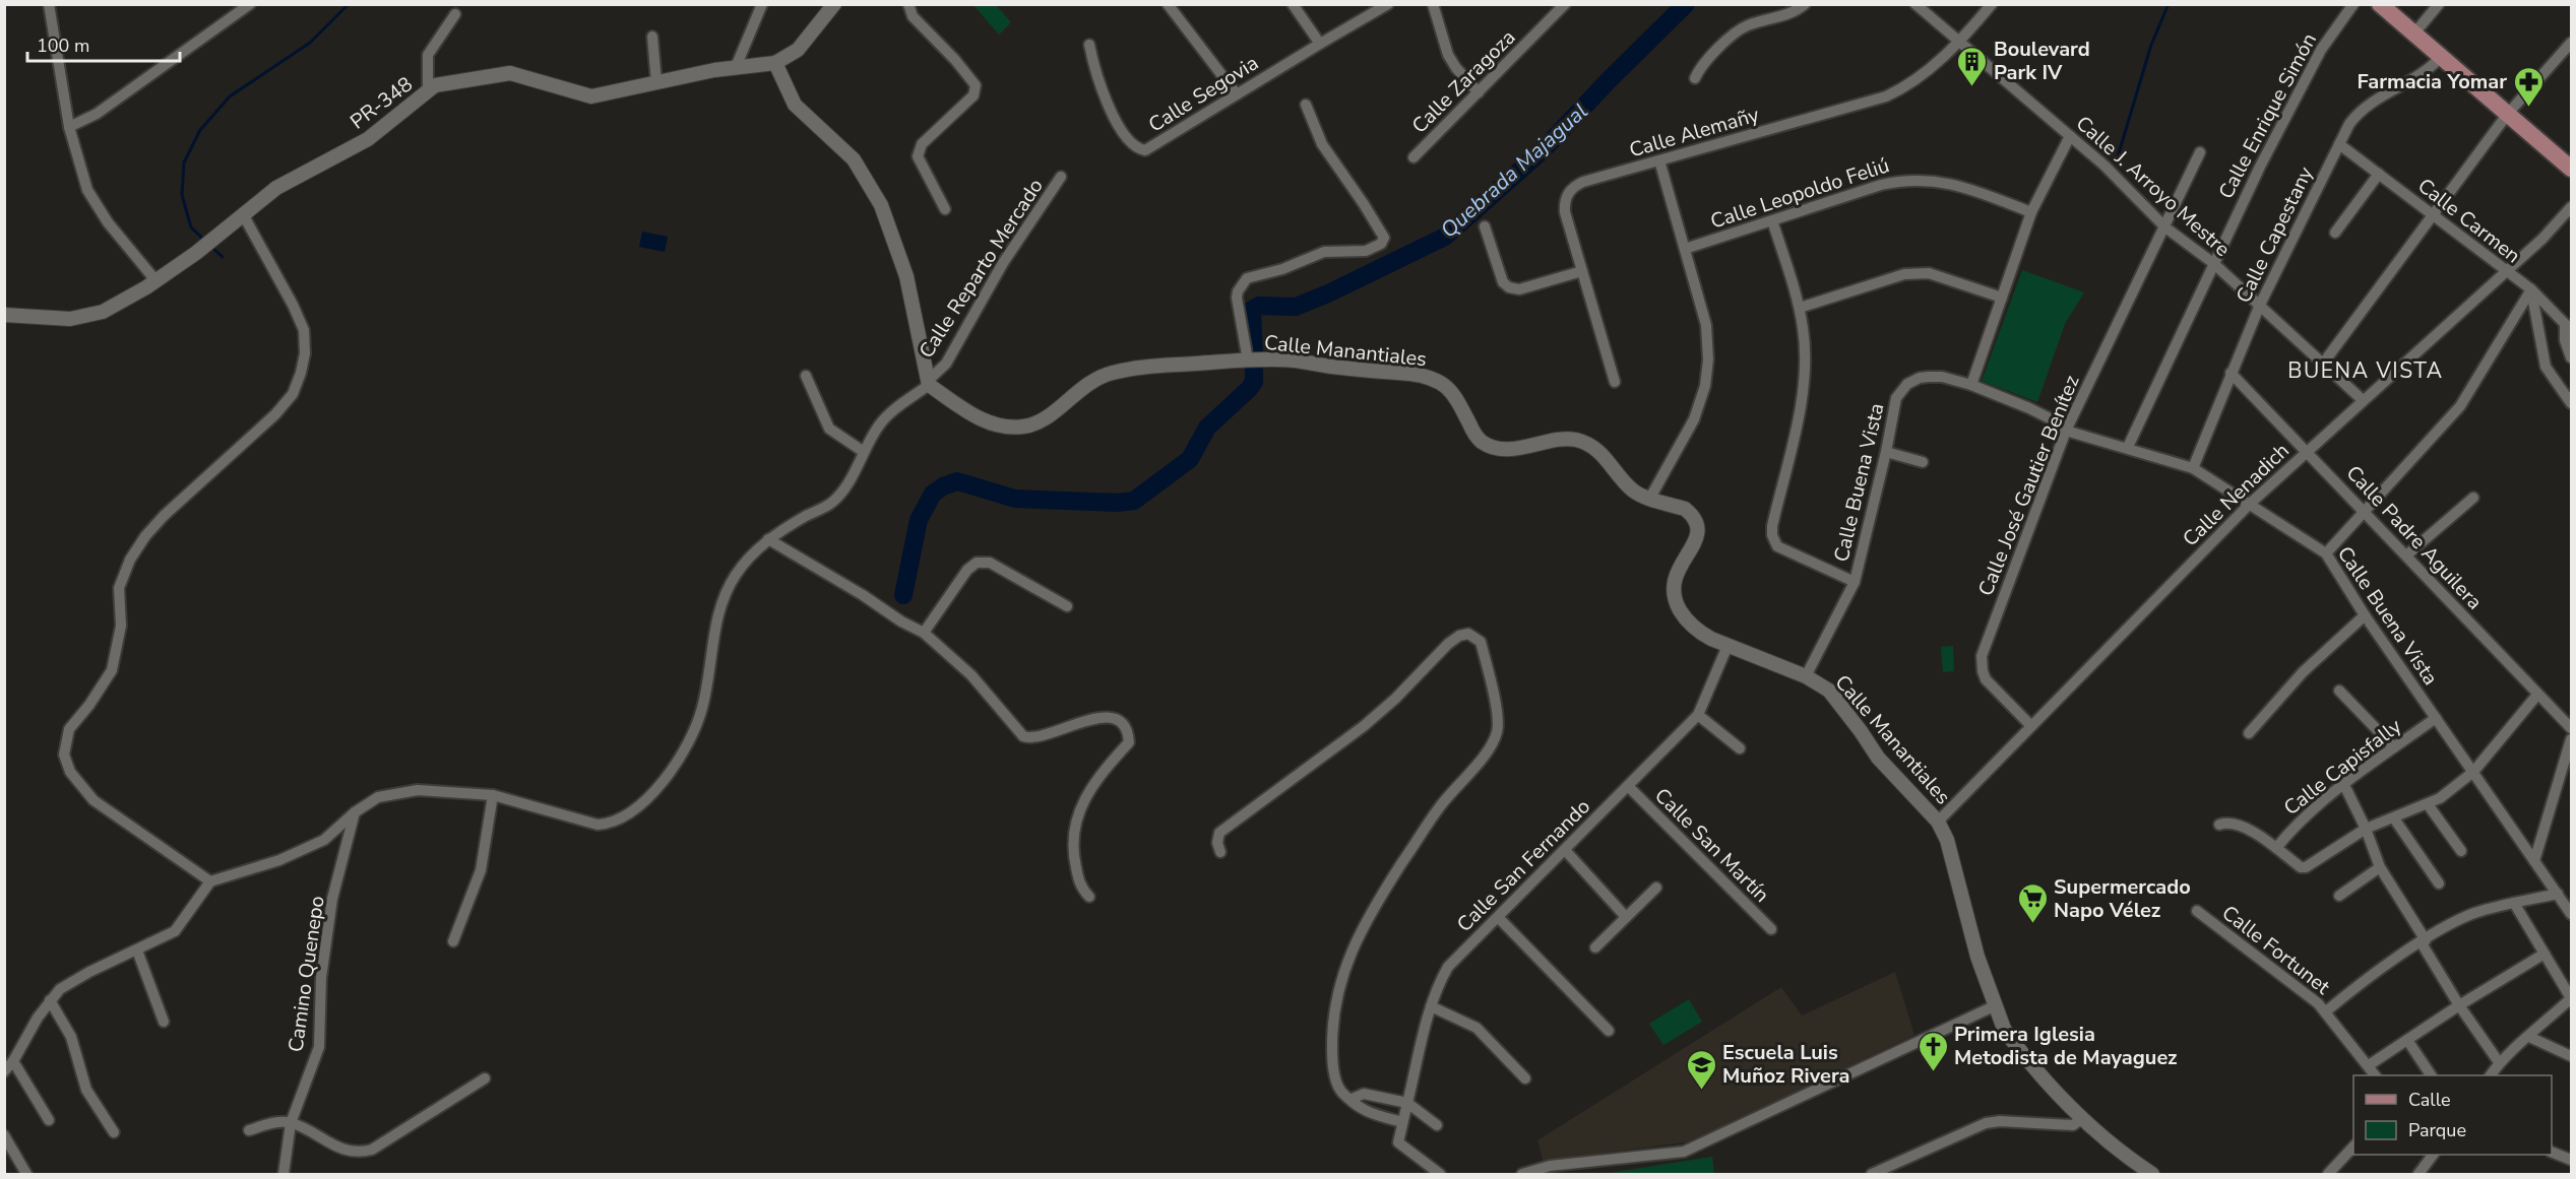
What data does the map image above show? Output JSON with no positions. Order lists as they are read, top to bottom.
{
  "streets": {
    "street": [
      "Calle Zaragoza",
      "Calle Segovia",
      "PR-348",
      "Calle Enrique Simón",
      "Calle Alemañy",
      "Calle J. Arroyo Mestre",
      "Calle Leopoldo Feliú",
      "Calle Carmen",
      "Calle Capestany",
      "Calle Reparto Mercado",
      "Calle Manantiales",
      "Calle Buena Vista",
      "Calle José Gautier Benítez",
      "Calle Nenadich",
      "Calle Padre Aguilera",
      "Calle Capisfally",
      "Calle San Martín",
      "Calle San Fernando",
      "Calle Fortunet",
      "Camino Quenepo"
    ]
  },
  "crossings": [
    ["Calle Enrique Simón", "Calle J. Arroyo Mestre"],
    ["Calle Enrique Simón", "Calle Buena Vista"],
    ["Calle Alemañy", "Calle J. Arroyo Mestre"],
    ["Calle J. Arroyo Mestre", "Calle Capestany"],
    ["Calle J. Arroyo Mestre", "Calle José Gautier Benítez"],
    ["Calle J. Arroyo Mestre", "Calle Nenadich"],
    ["Calle Carmen", "Calle Capestany"],
    ["Calle Carmen", "Calle Nenadich"],
    ["Calle Capestany", "Calle Buena Vista"],
    ["Calle Capestany", "Calle Padre Aguilera"],
    ["Calle Reparto Mercado", "Calle Manantiales"],
    ["Calle Reparto Mercado", "Camino Quenepo"],
    ["Calle Manantiales", "Calle Buena Vista"],
    ["Calle Manantiales", "Calle Nenadich"],
    ["Calle Manantiales", "Calle San Fernando"],
    ["Calle Buena Vista", "Calle José Gautier Benítez"],
    ["Calle Buena Vista", "Calle Nenadich"],
    ["Calle Buena Vista", "Calle Capisfally"],
    ["Calle José Gautier Benítez", "Calle Nenadich"],
    ["Calle Nenadich", "Calle Padre Aguilera"],
    ["Calle San Martín", "Calle San Fernando"]
  ],
  "districts": ["BUENA VISTA"],
  "water": ["Quebrada Majagual"],
  "places": {
    "building": ["Boulevard Park IV"],
    "pharmacy": ["Farmacia Yomar"],
    "supermarket": ["Supermercado Napo Vélez"],
    "church": ["Primera Iglesia Metodista de Mayaguez"],
    "school or university": ["Escuela Luis Muñoz Rivera"]
  },
  "legend": ["Calle", "Parque"],
  "scale_bar": "100 m"
}
